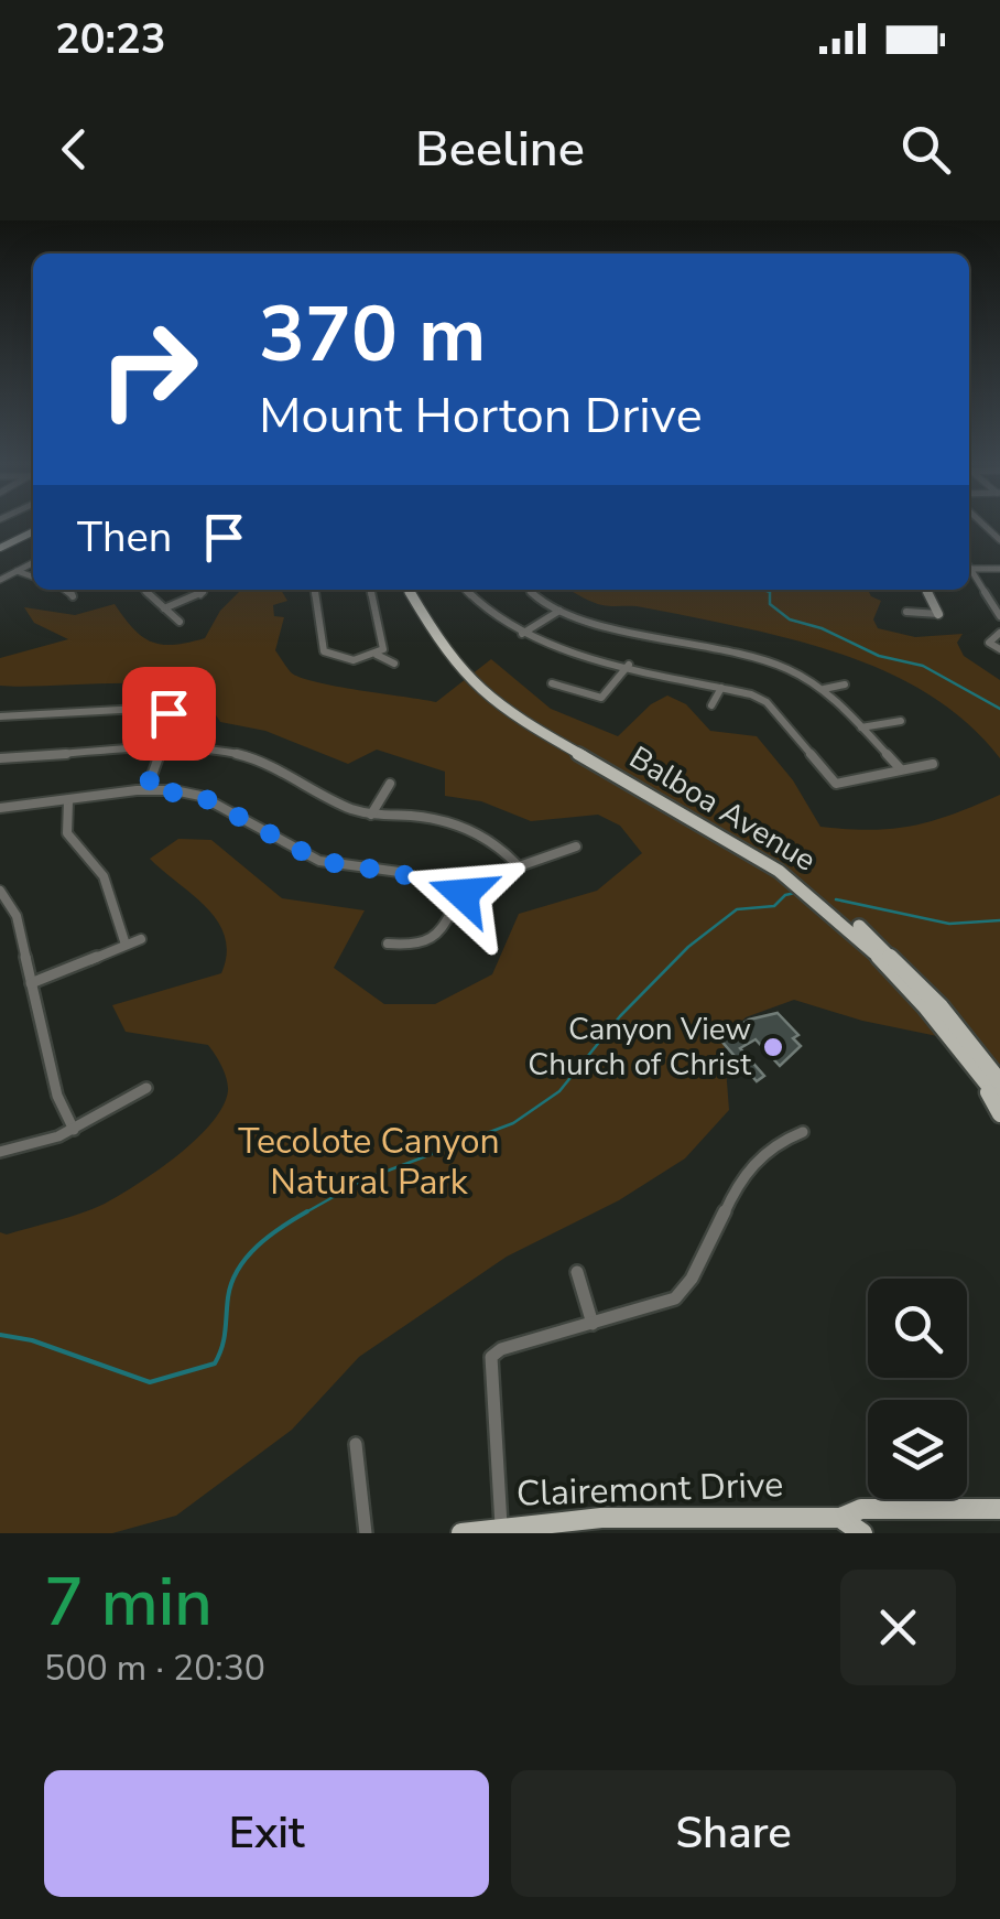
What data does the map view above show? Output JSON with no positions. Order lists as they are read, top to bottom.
{
  "streets": {
    "main road": ["Balboa Avenue", "Clairemont Drive"]
  },
  "parks": ["Tecolote Canyon Natural Park"],
  "places": ["Canyon View Church of Christ"],
  "page": {
    "status": "20:23",
    "header": "Beeline",
    "turn": ["370 m", "Mount Horton Drive"],
    "then": "Then",
    "heading": ["7 min", "500 m · 20:30"],
    "buttons": ["Exit", "Share"]
  }
}
